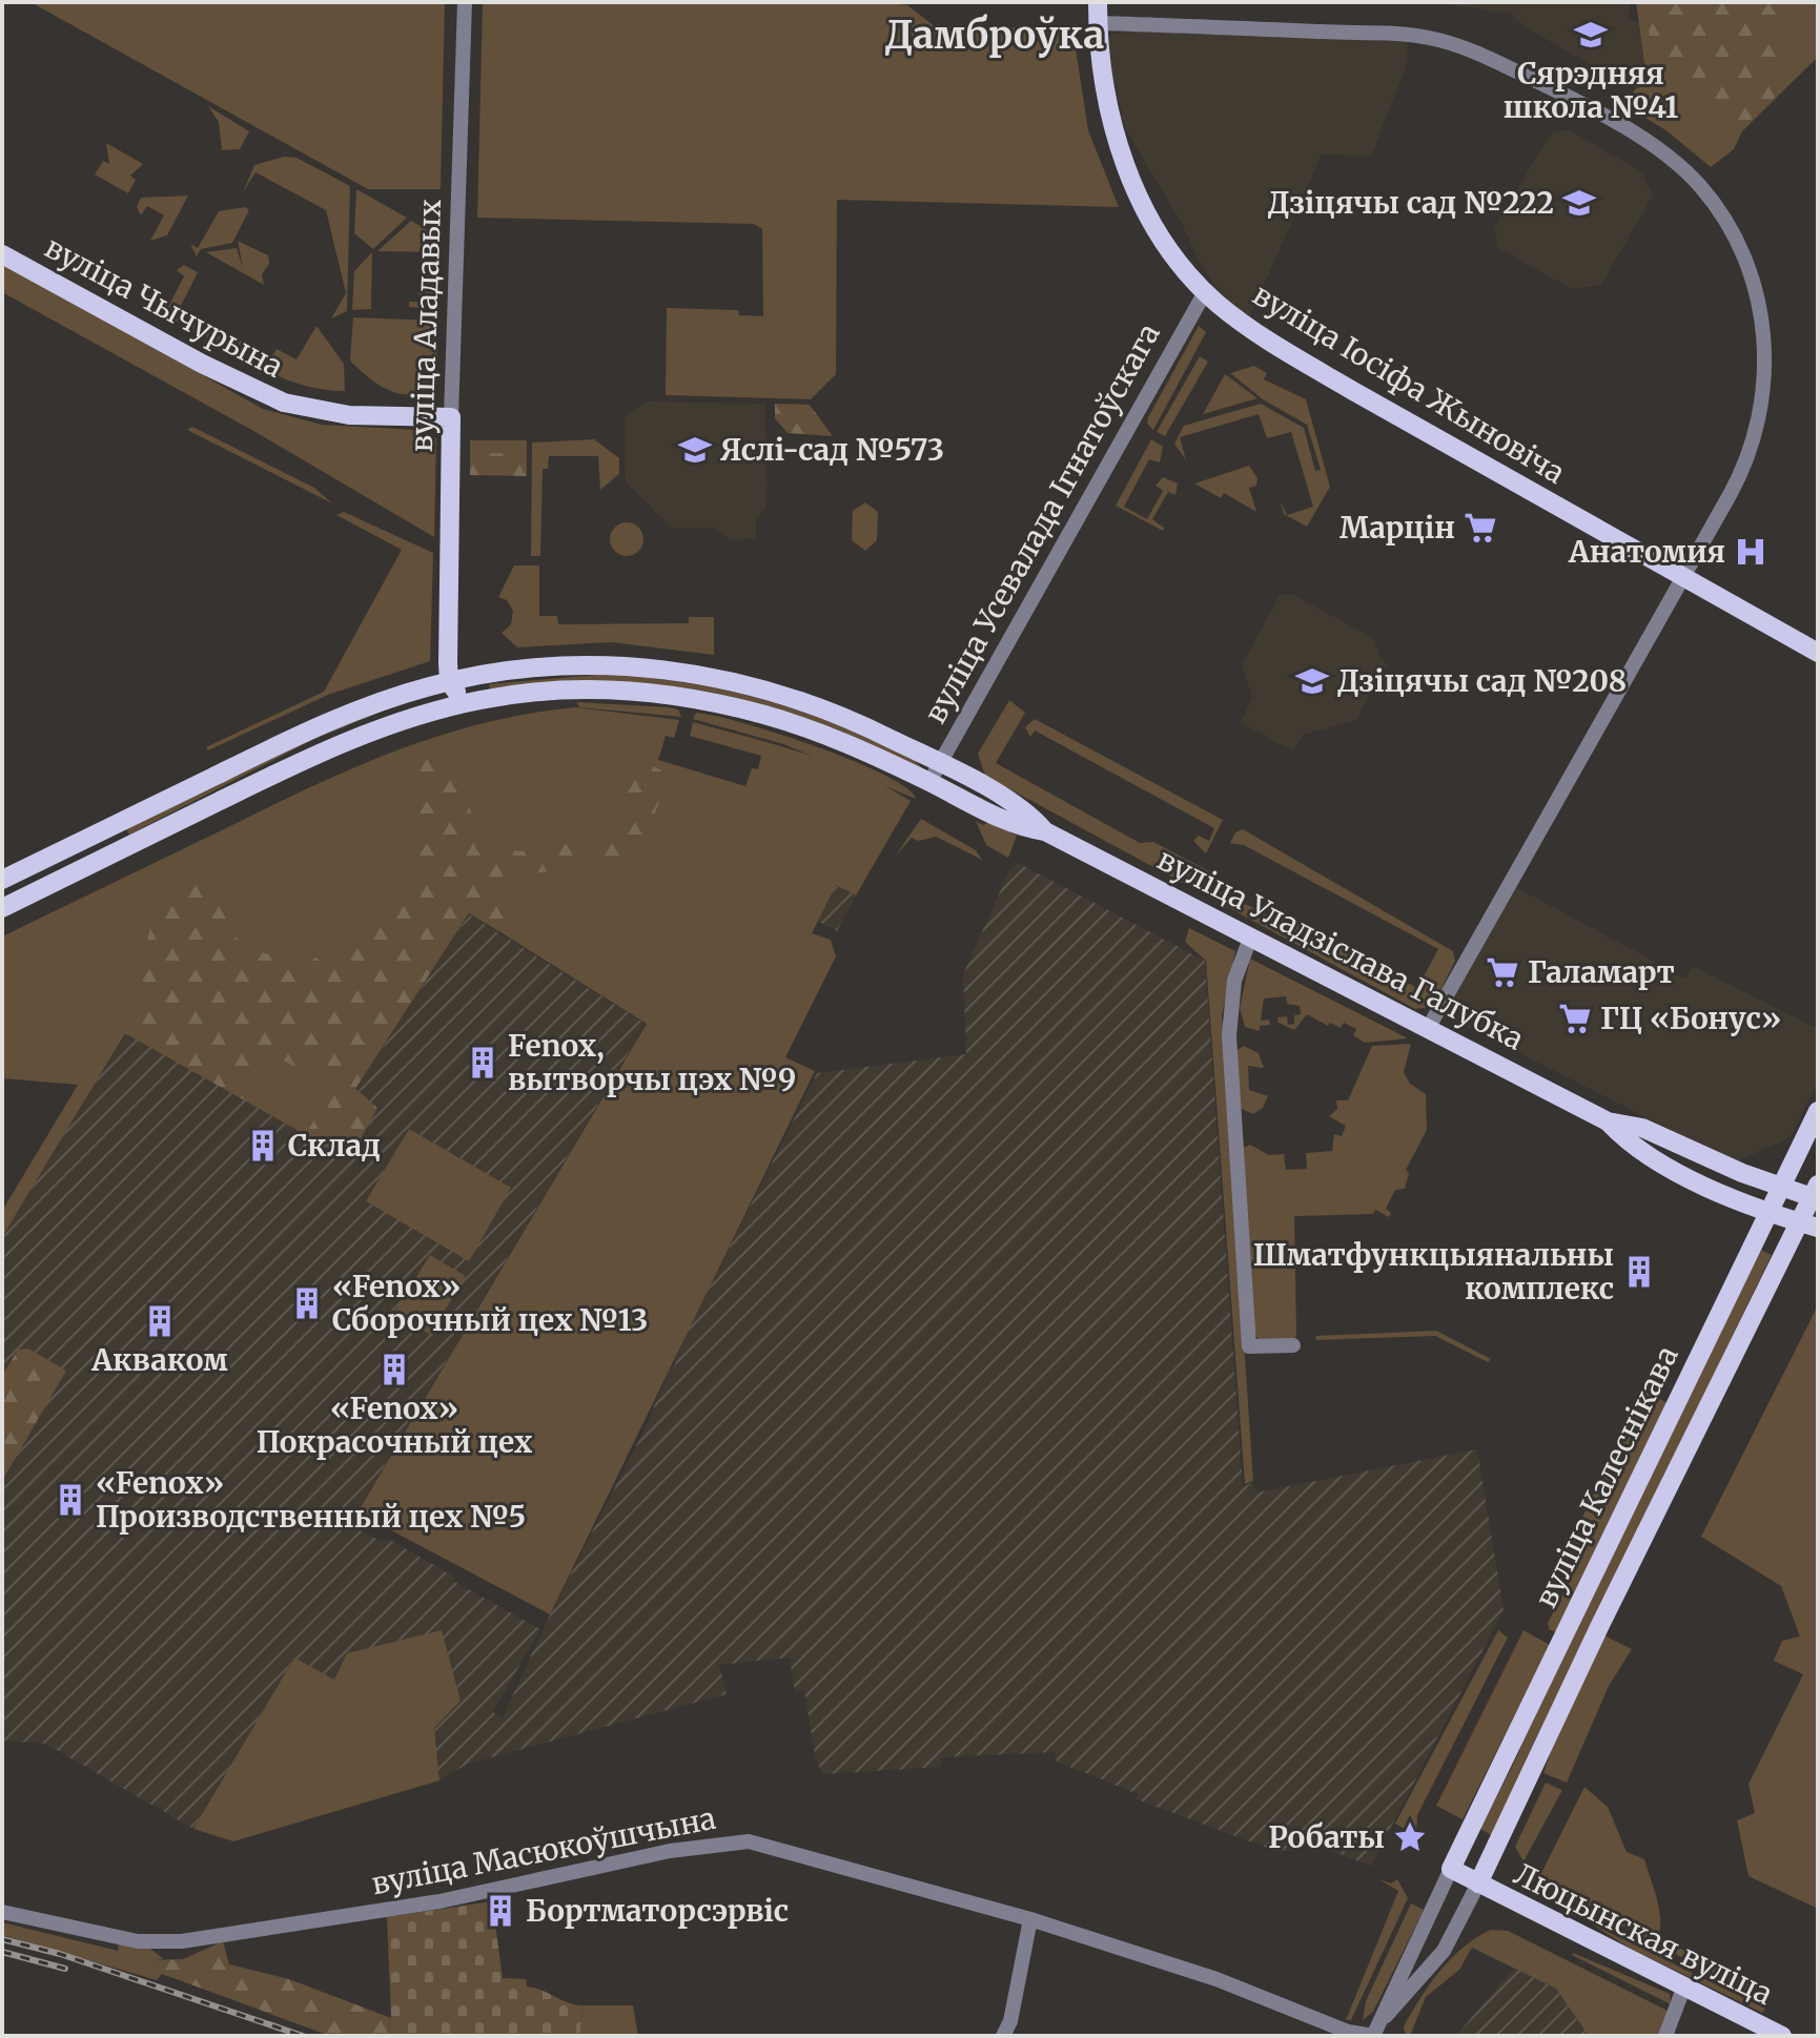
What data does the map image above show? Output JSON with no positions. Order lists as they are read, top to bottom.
{
  "streets": {
    "main road": [
      "вуліца Чычурына",
      "вуліца Аладавых",
      "вуліца Іосіфа Жыновіча",
      "вуліца Уладзіслава Галубка",
      "вуліца Калеснікава",
      "Люцынская вуліца"
    ],
    "street": ["вуліца Усевалада Ігнатоўскага", "вуліца Масюкоўшчына"]
  },
  "crossings": [
    ["вуліца Чычурына", "вуліца Аладавых"],
    ["вуліца Аладавых", "вуліца Уладзіслава Галубка"],
    ["вуліца Іосіфа Жыновіча", "вуліца Усевалада Ігнатоўскага"],
    ["вуліца Усевалада Ігнатоўскага", "вуліца Уладзіслава Галубка"],
    ["вуліца Уладзіслава Галубка", "вуліца Калеснікава"],
    ["вуліца Калеснікава", "вуліца Масюкоўшчына"],
    ["вуліца Калеснікава", "Люцынская вуліца"]
  ],
  "districts": ["Дамброўка"],
  "places": {
    "school or university": [
      "Сярэдняя школа №41",
      "Дзіцячы сад №222",
      "Яслі-сад №573",
      "Дзіцячы сад №208"
    ],
    "supermarket": ["Марцін", "Галамарт", "ГЦ «Бонус»"],
    "hospital": ["Анатомия"],
    "building": [
      "Fenox, вытворчы цэх №9",
      "Склад",
      "Шматфункцыянальны комплекс",
      "«Fenox» Сборочный цех №13",
      "Акваком",
      "«Fenox» Покрасочный цех",
      "«Fenox» Производственный цех №5",
      "Бортматорсэрвіс"
    ],
    "place": ["Робаты"]
  }
}
